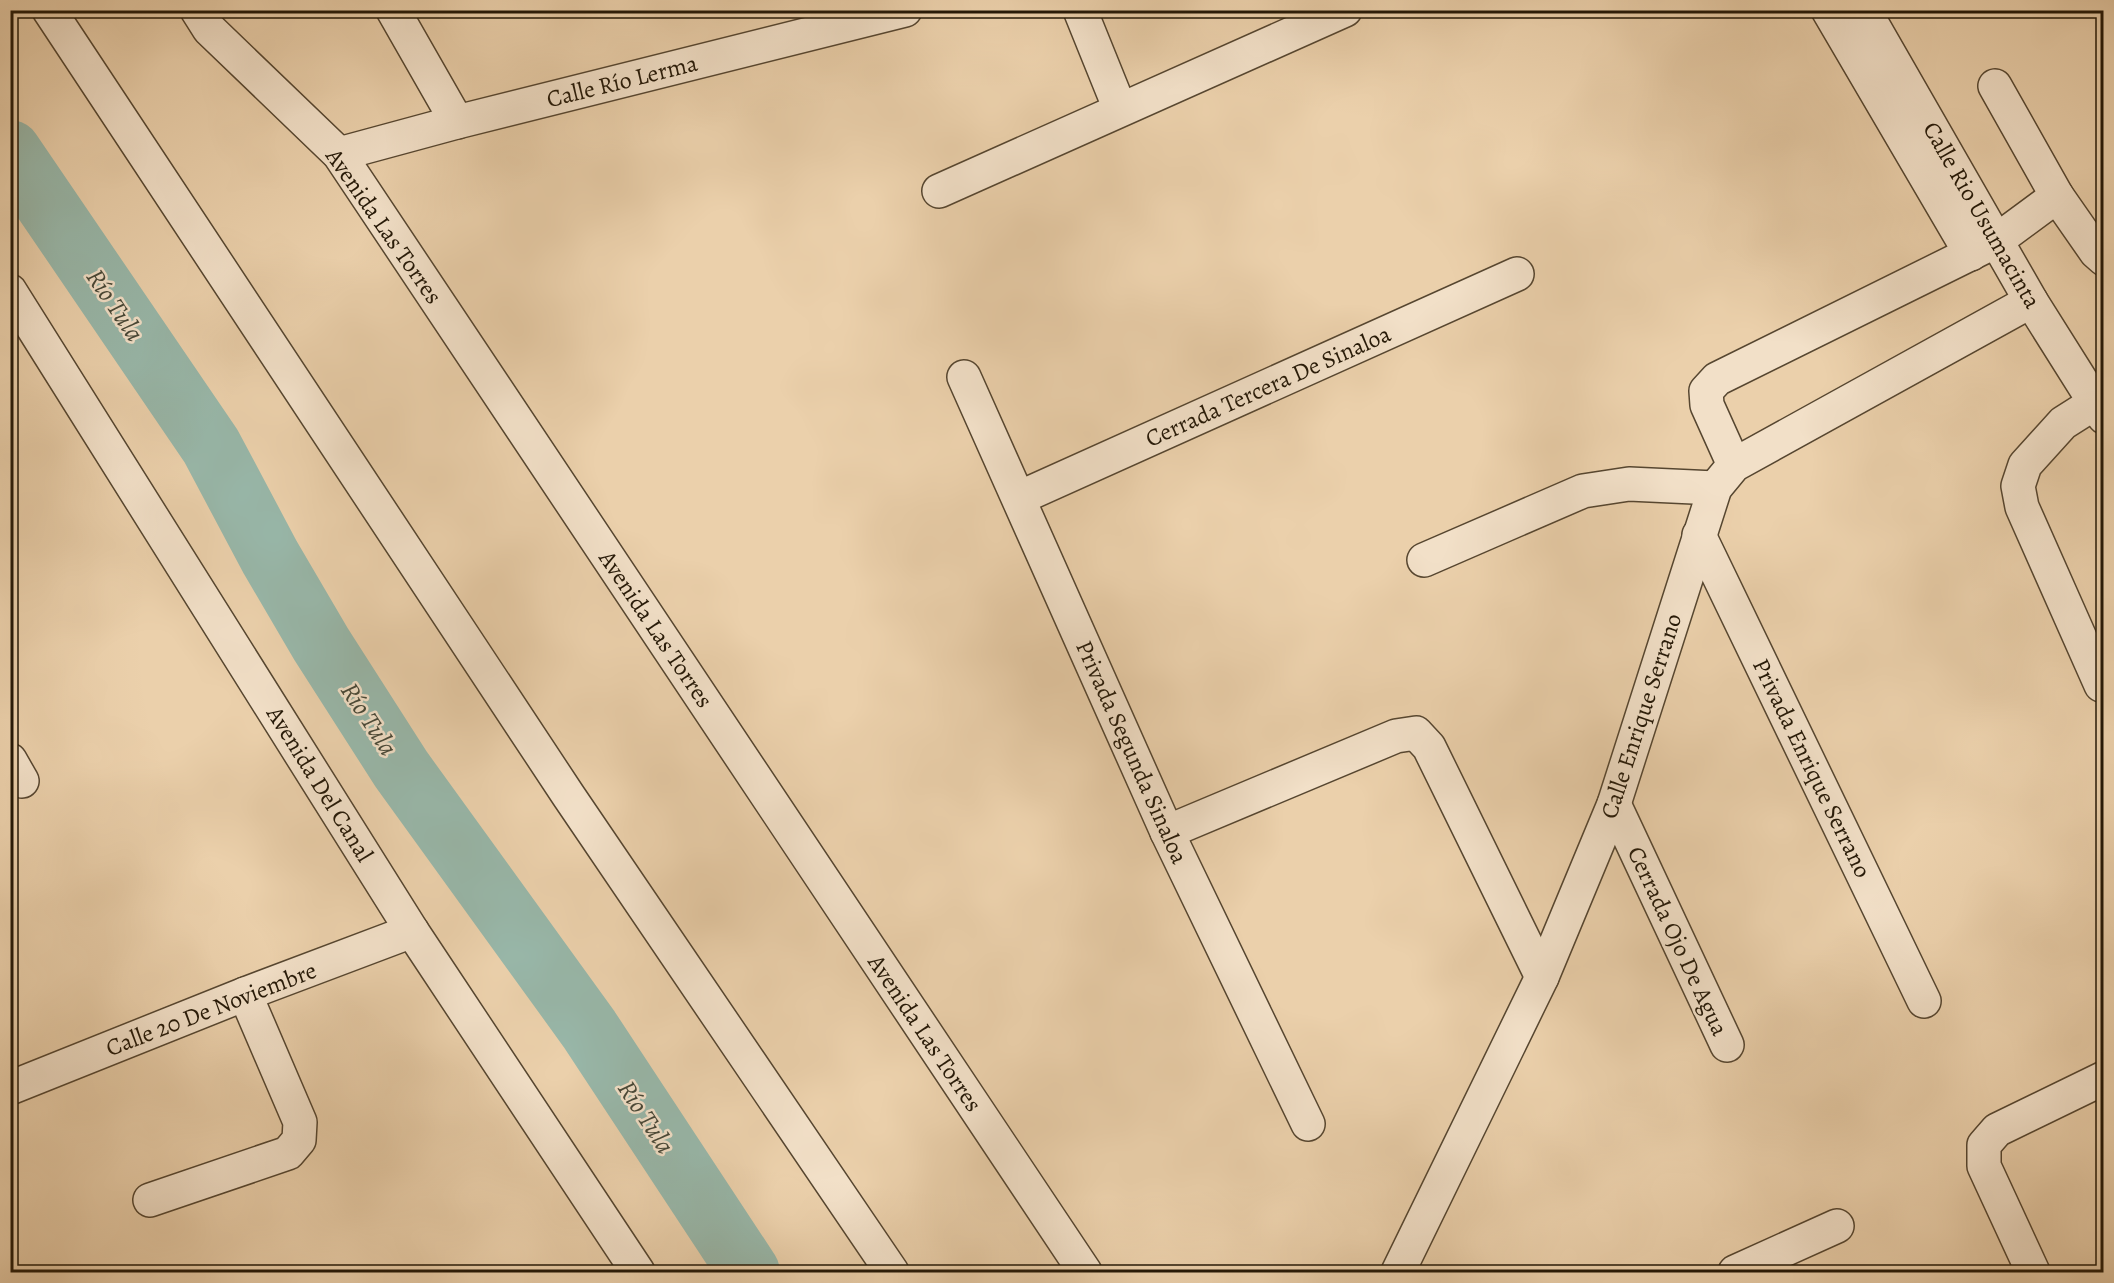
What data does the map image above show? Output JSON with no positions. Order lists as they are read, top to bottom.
{
  "streets": {
    "street": [
      "Calle Río Lerma",
      "Calle Rio Usumacinta",
      "Avenida Las Torres",
      "Cerrada Tercera De Sinaloa",
      "Calle Enrique Serrano",
      "Privada Segunda Sinaloa",
      "Privada Enrique Serrano",
      "Avenida Del Canal",
      "Cerrada Ojo De Agua",
      "Calle 20 De Noviembre"
    ]
  },
  "crossings": [
    ["Calle Río Lerma", "Avenida Las Torres"],
    ["Cerrada Tercera De Sinaloa", "Privada Segunda Sinaloa"],
    ["Calle Enrique Serrano", "Privada Enrique Serrano"],
    ["Calle Enrique Serrano", "Cerrada Ojo De Agua"],
    ["Avenida Del Canal", "Calle 20 De Noviembre"]
  ],
  "water": ["Río Tula"]
}
